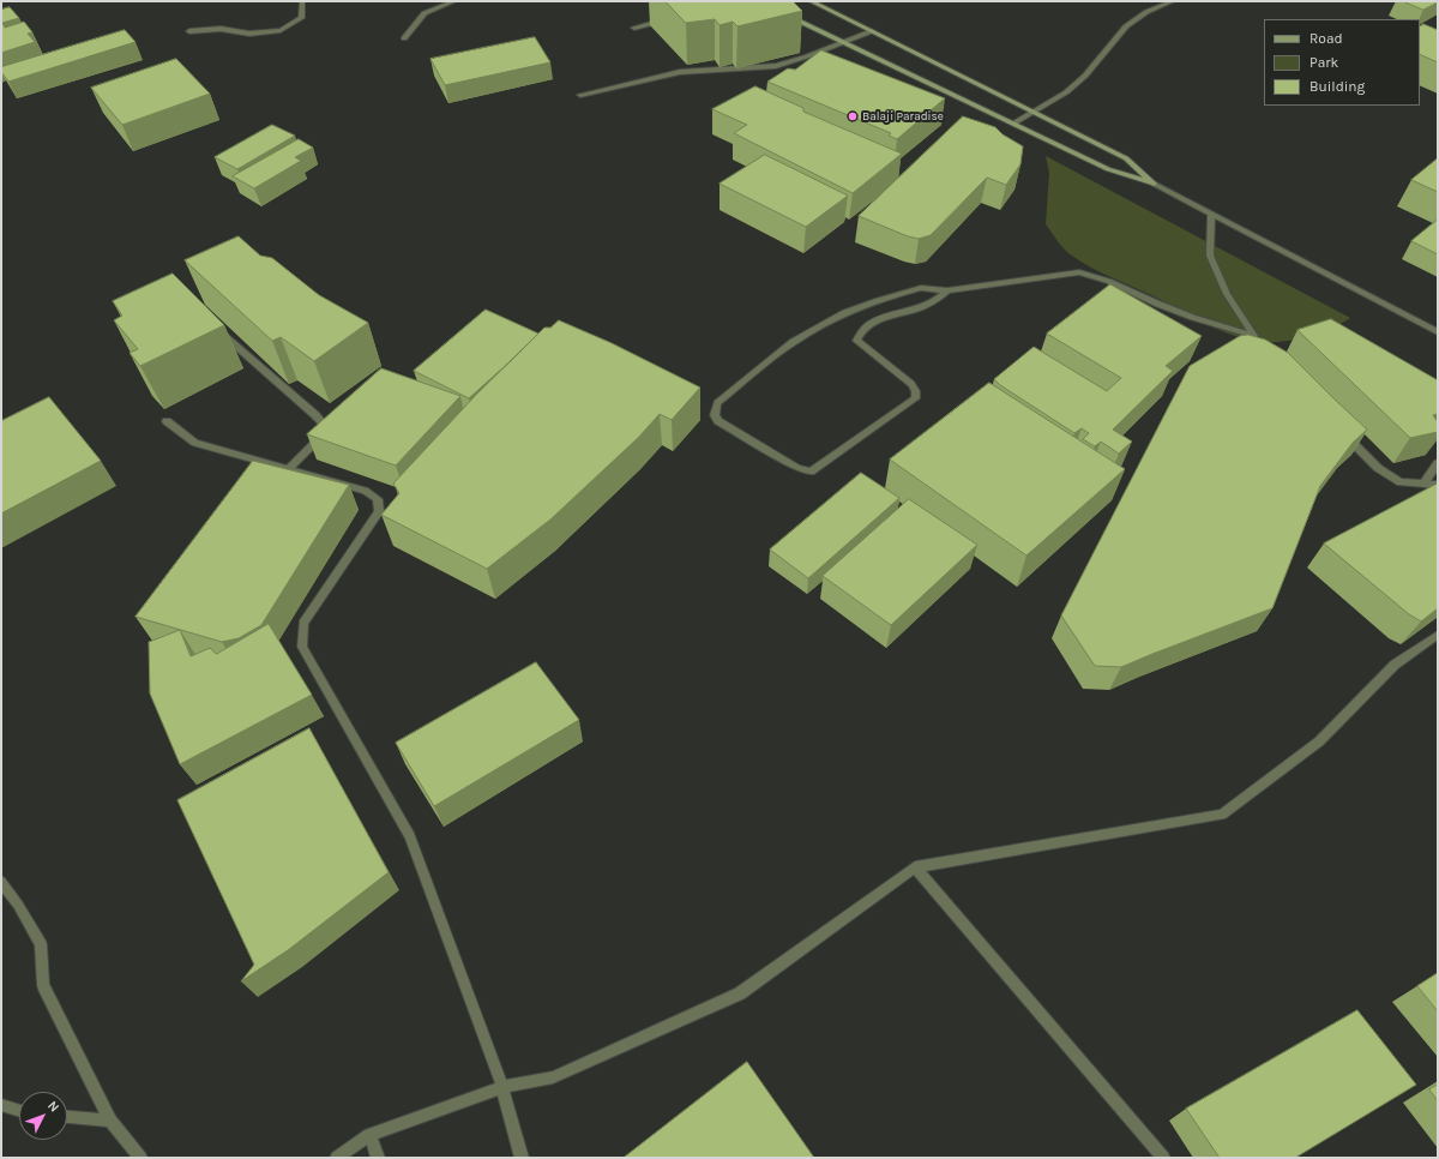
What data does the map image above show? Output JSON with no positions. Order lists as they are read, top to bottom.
{
  "places": ["Balaji Paradise"],
  "legend": ["Road", "Park", "Building"],
  "north": "top right"
}
